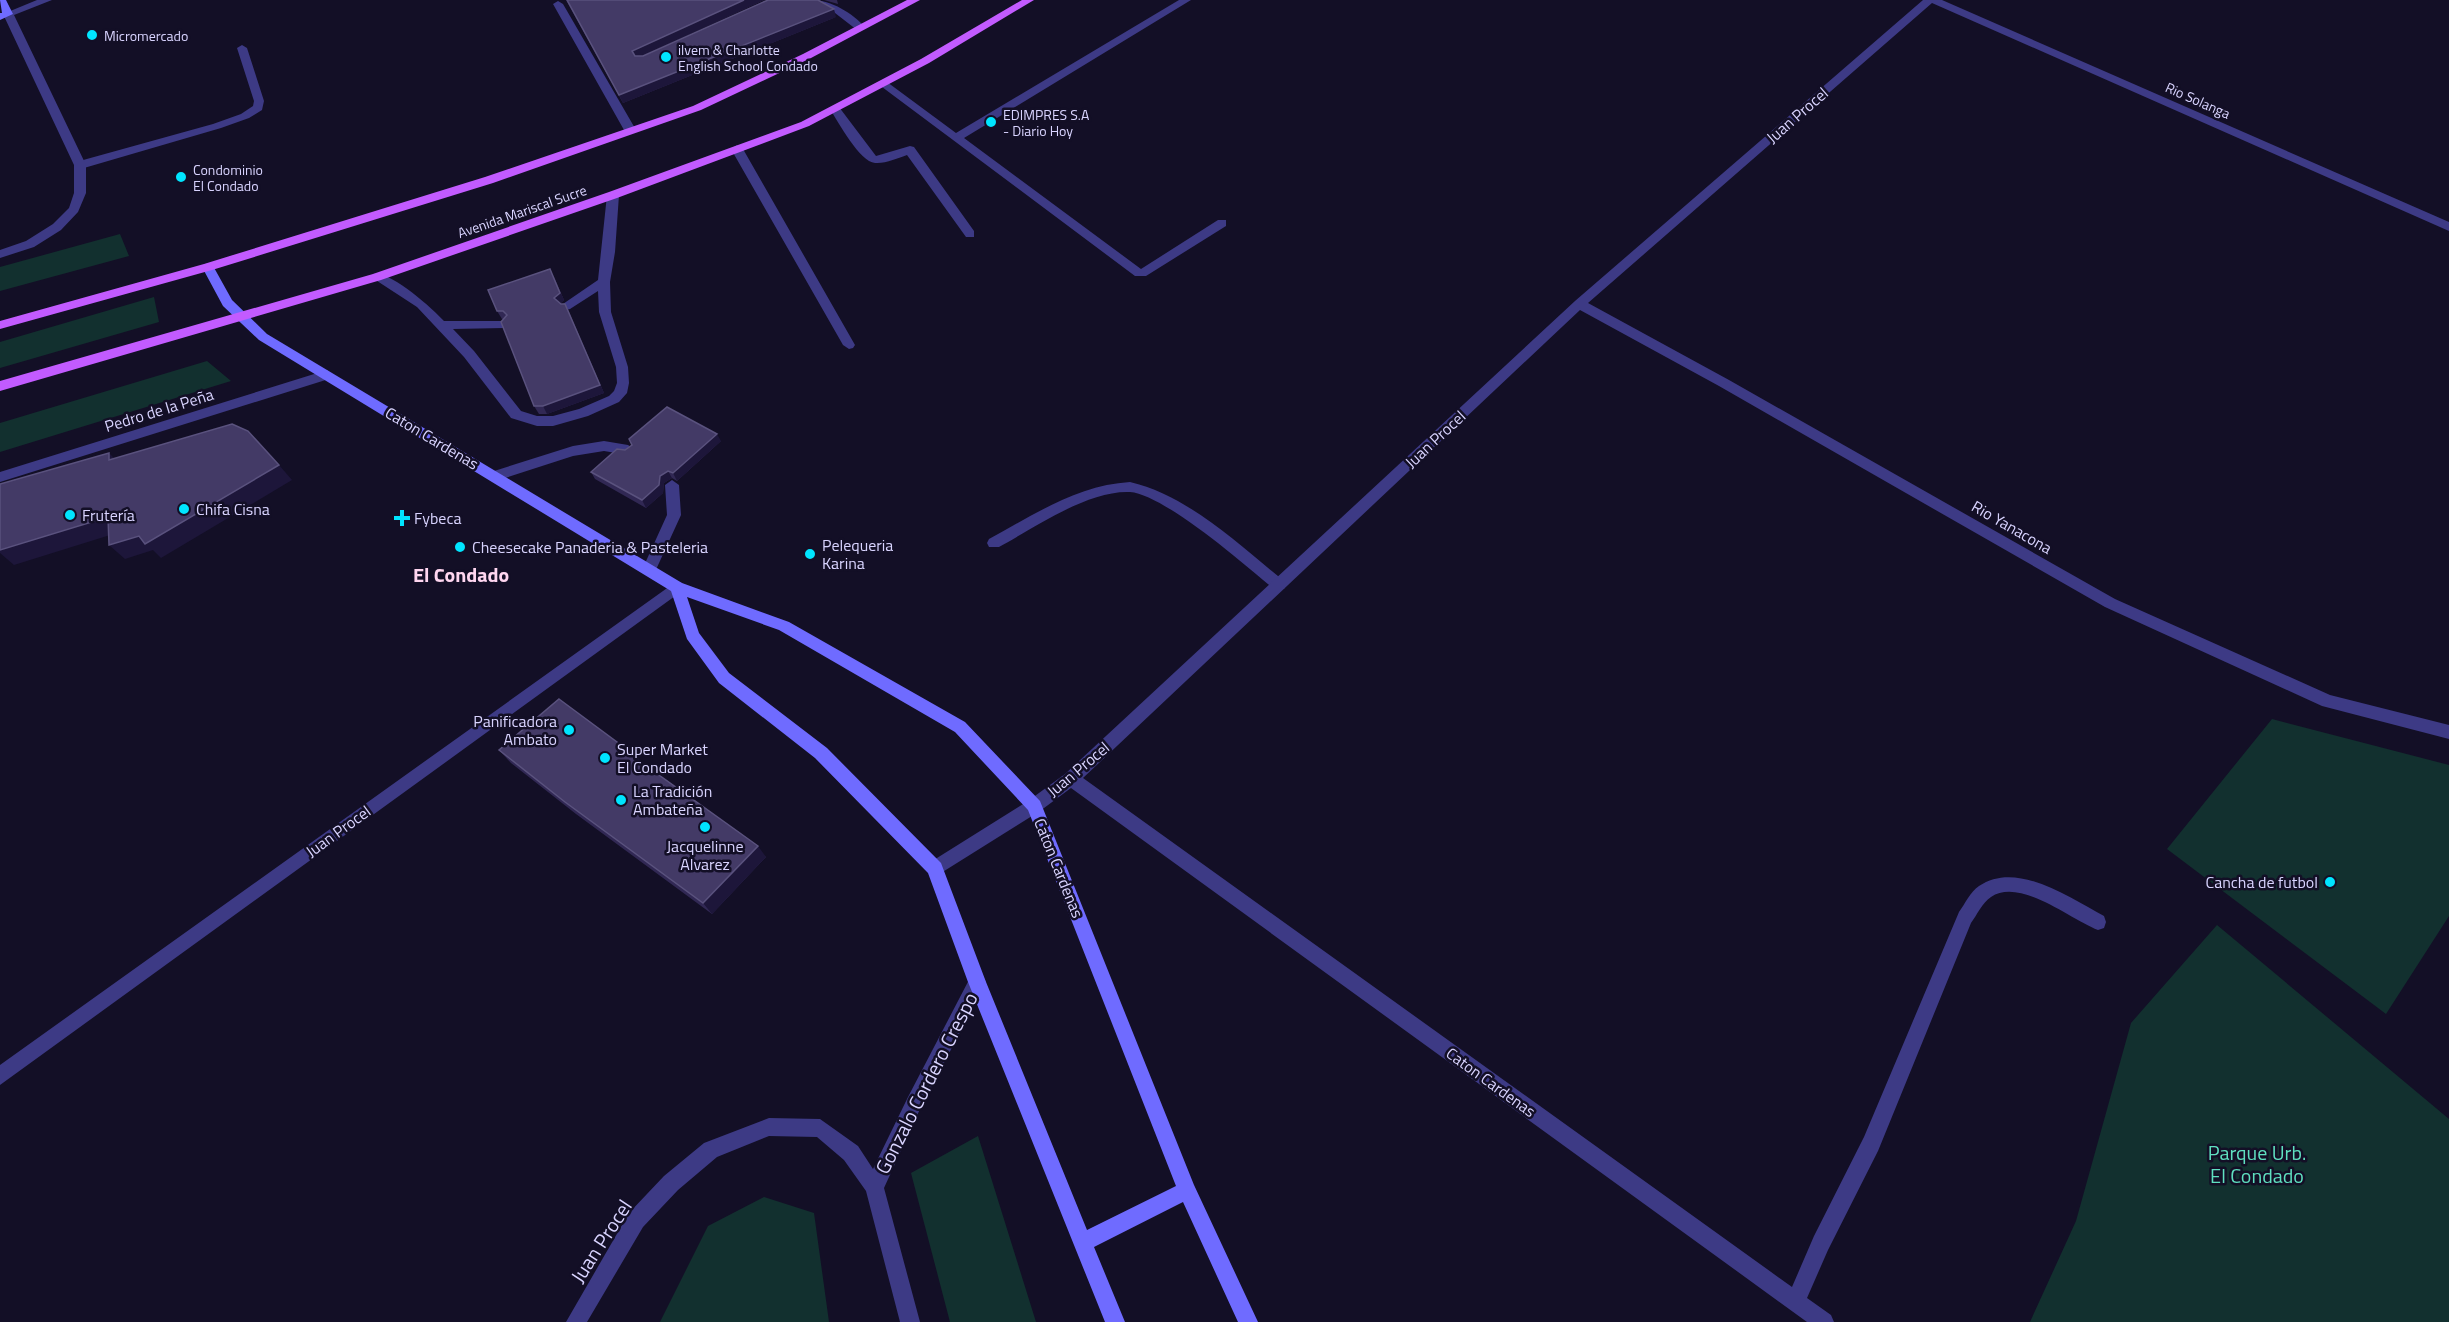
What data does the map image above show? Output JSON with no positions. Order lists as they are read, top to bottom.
{
  "streets": {
    "main road": ["Avenida Mariscal Sucre"],
    "street": [
      "Rio Solanga",
      "Juan Procel",
      "Pedro de la Peña",
      "Caton Cardenas",
      "Rio Yanacona",
      "Gonzalo Cordero Crespo"
    ]
  },
  "crossings": [
    ["Juan Procel", "Caton Cardenas"],
    ["Juan Procel", "Rio Yanacona"],
    ["Juan Procel", "Gonzalo Cordero Crespo"],
    ["Avenida Mariscal Sucre", "Caton Cardenas"],
    ["Pedro de la Peña", "Caton Cardenas"]
  ],
  "districts": ["El Condado"],
  "parks": ["Parque Urb. El Condado"],
  "places": {
    "other": [
      "Micromercado",
      "ilvem & Charlotte English School Condado",
      "EDIMPRES S.A - Diario Hoy",
      "Condominio El Condado",
      "Chifa Cisna",
      "Frutería",
      "Cheesecake Panaderia & Pasteleria",
      "Pelequeria Karina",
      "Panificadora Ambato",
      "Super Market El Condado",
      "La Tradición Ambateña",
      "Jacquelinne Alvarez",
      "Cancha de futbol"
    ],
    "health": ["Fybeca"]
  }
}
